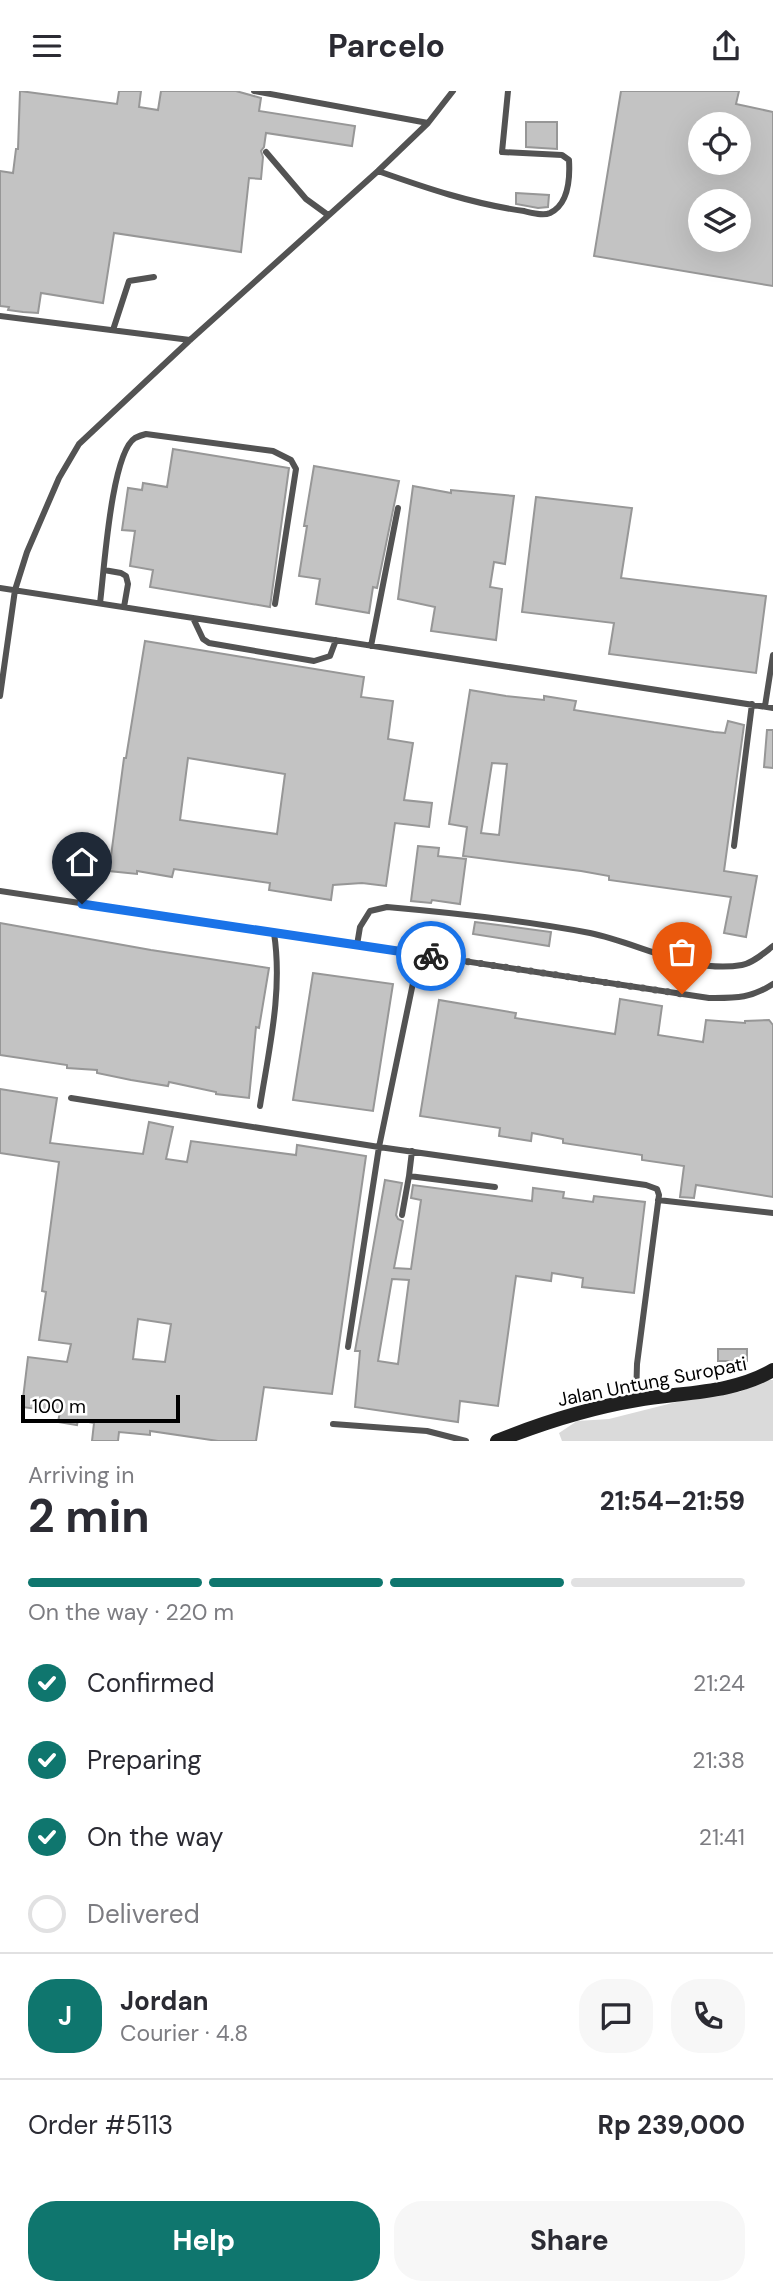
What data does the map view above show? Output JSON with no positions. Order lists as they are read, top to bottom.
{
  "streets": {
    "main road": ["Jalan Untung Suropati"]
  },
  "scale_bar": "100 m",
  "page": {
    "header": "Parcelo",
    "scale": "100 m",
    "heading": ["2 min", "Arriving in", "21:54–21:59"],
    "panel": [
      "Jordan",
      "Courier · 4.8",
      "Order #5113",
      "Rp 239,000"
    ],
    "bar": "On the way · 220 m",
    "list": [
      ["Confirmed", "21:24"],
      ["Preparing", "21:38"],
      ["On the way", "21:41"],
      "Delivered"
    ],
    "round": "J",
    "buttons": ["Help", "Share"]
  }
}
